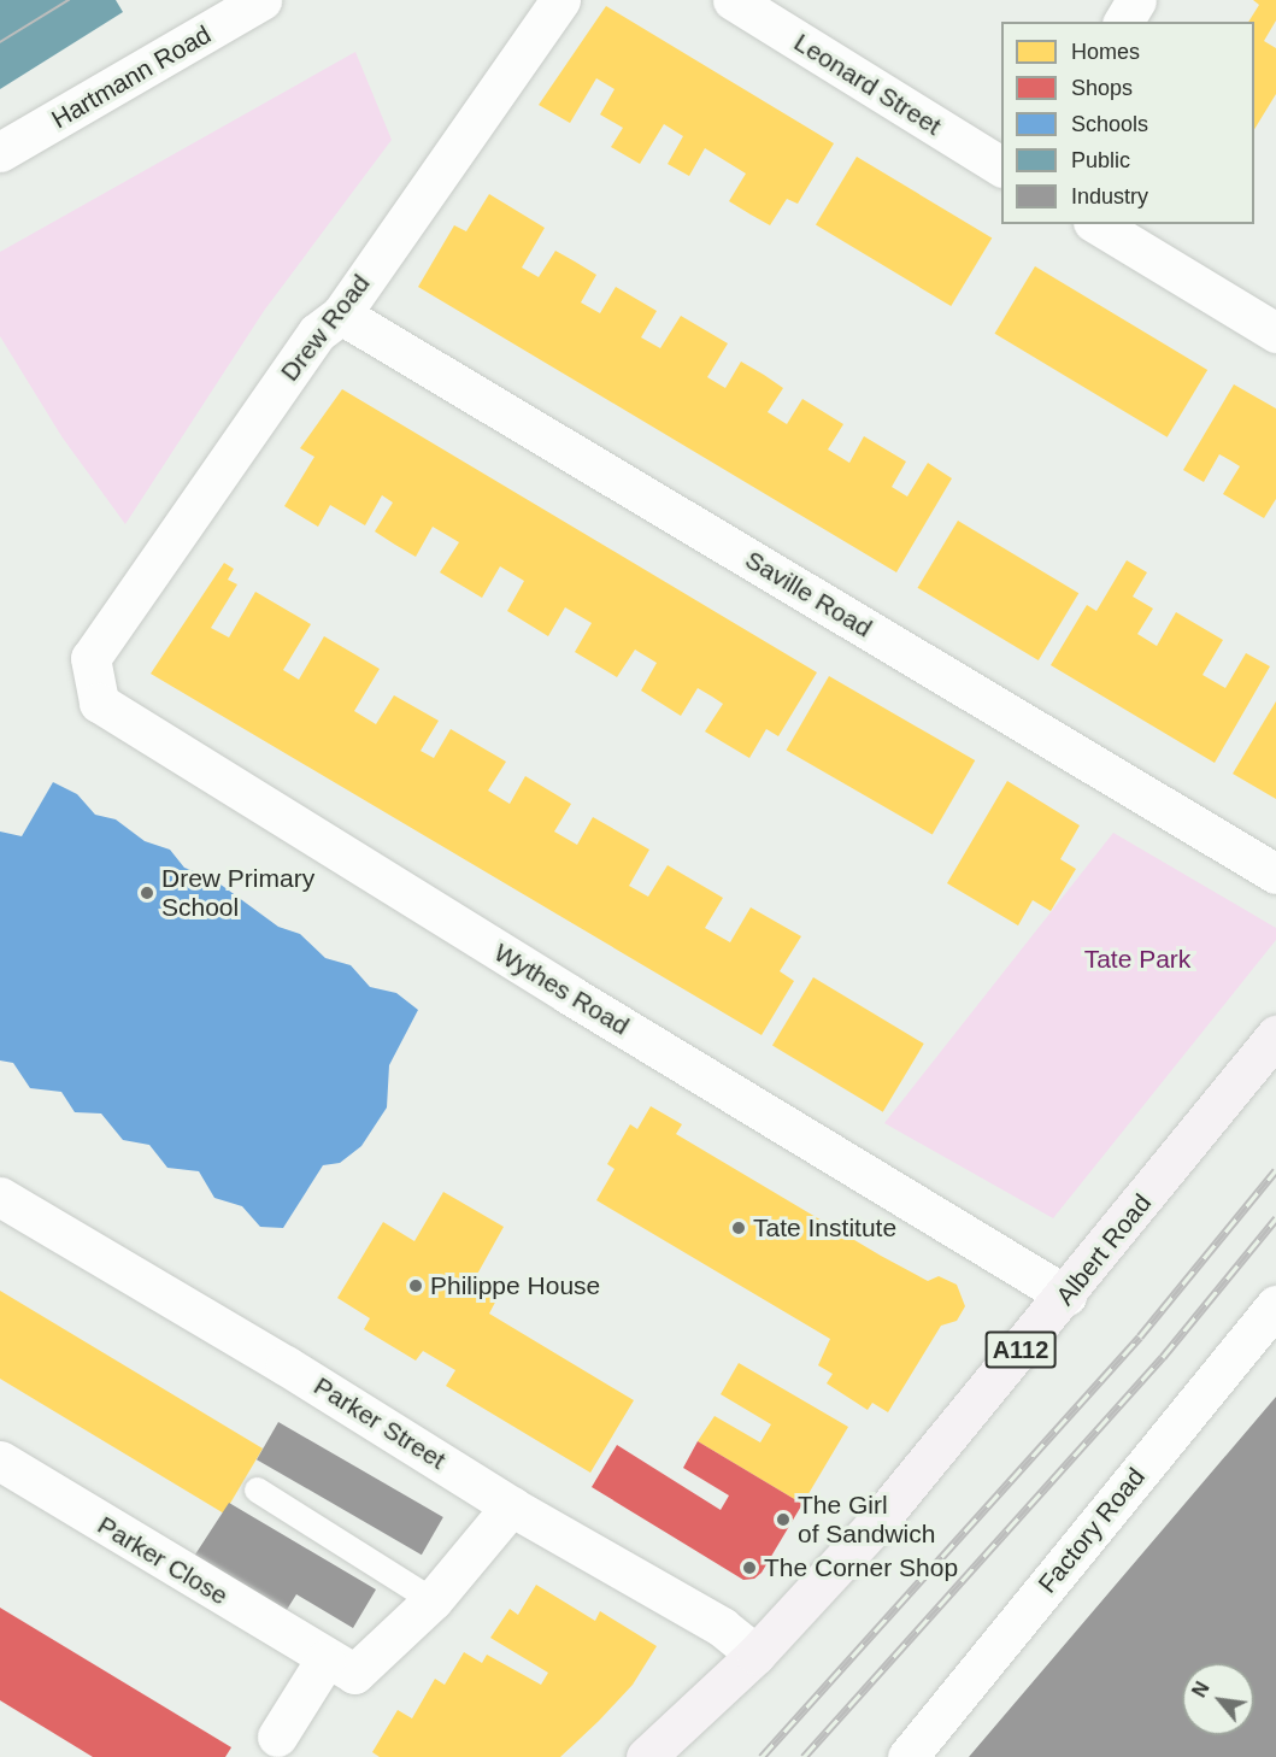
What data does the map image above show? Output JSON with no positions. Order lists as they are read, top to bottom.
{
  "streets": {
    "main road": ["Albert Road", "A112"],
    "street": [
      "Hartmann Road",
      "Leonard Street",
      "Drew Road",
      "Saville Road",
      "Wythes Road",
      "Parker Street",
      "Factory Road",
      "Parker Close"
    ]
  },
  "crossings": [
    ["Drew Road", "Saville Road"],
    ["Drew Road", "Wythes Road"],
    ["Wythes Road", "Albert Road"],
    ["Albert Road", "A112"],
    ["Albert Road", "Parker Street"],
    ["A112", "Parker Street"],
    ["Parker Street", "Parker Close"]
  ],
  "parks": ["Tate Park"],
  "places": [
    "Drew Primary School",
    "Tate Institute",
    "Philippe House",
    "The Girl of Sandwich",
    "The Corner Shop"
  ],
  "legend": [
    "Homes",
    "Shops",
    "Schools",
    "Public",
    "Industry"
  ],
  "north": "top left"
}
